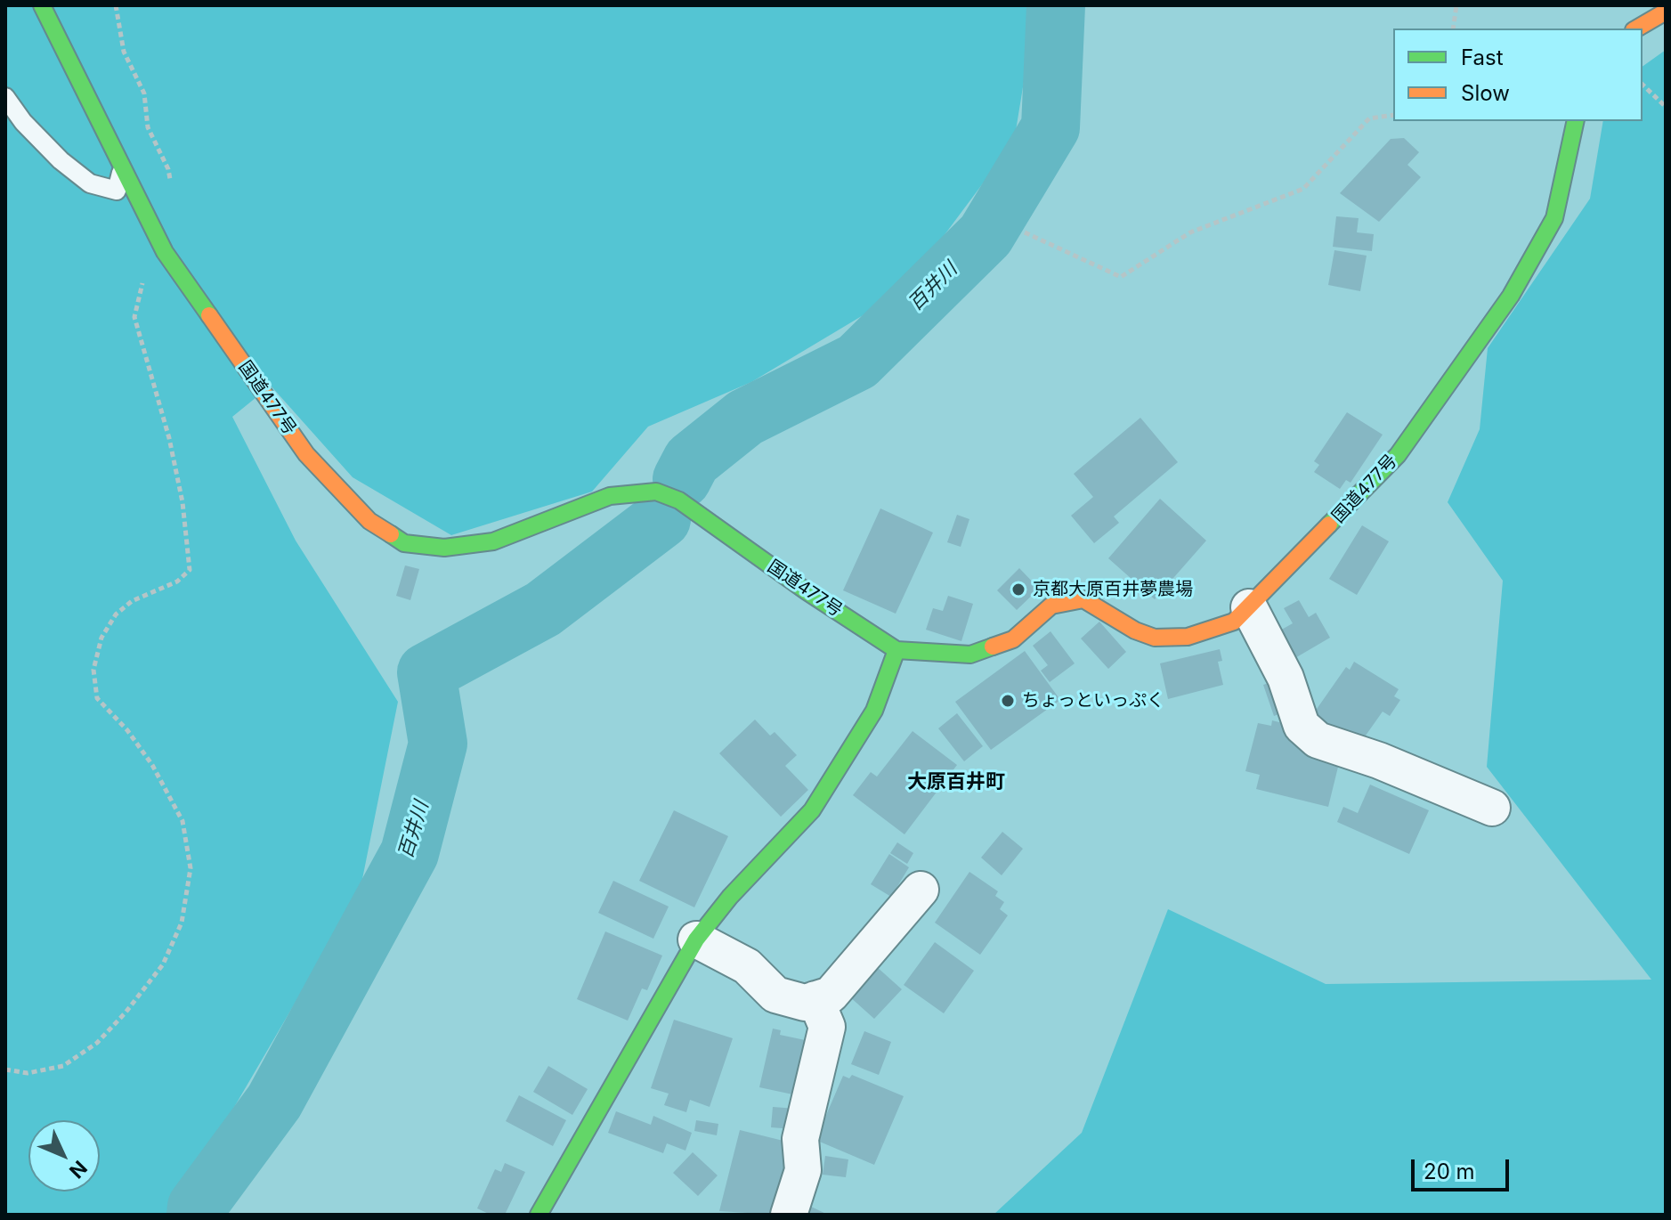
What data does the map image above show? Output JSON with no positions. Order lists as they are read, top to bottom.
{
  "streets": {
    "main road": ["国道477号"]
  },
  "districts": ["大原百井町"],
  "water": ["百井川"],
  "places": ["京都大原百井夢農場", "ちょっといっぷく"],
  "legend": ["Fast", "Slow"],
  "scale_bar": "20 m",
  "north": "bottom right"
}
